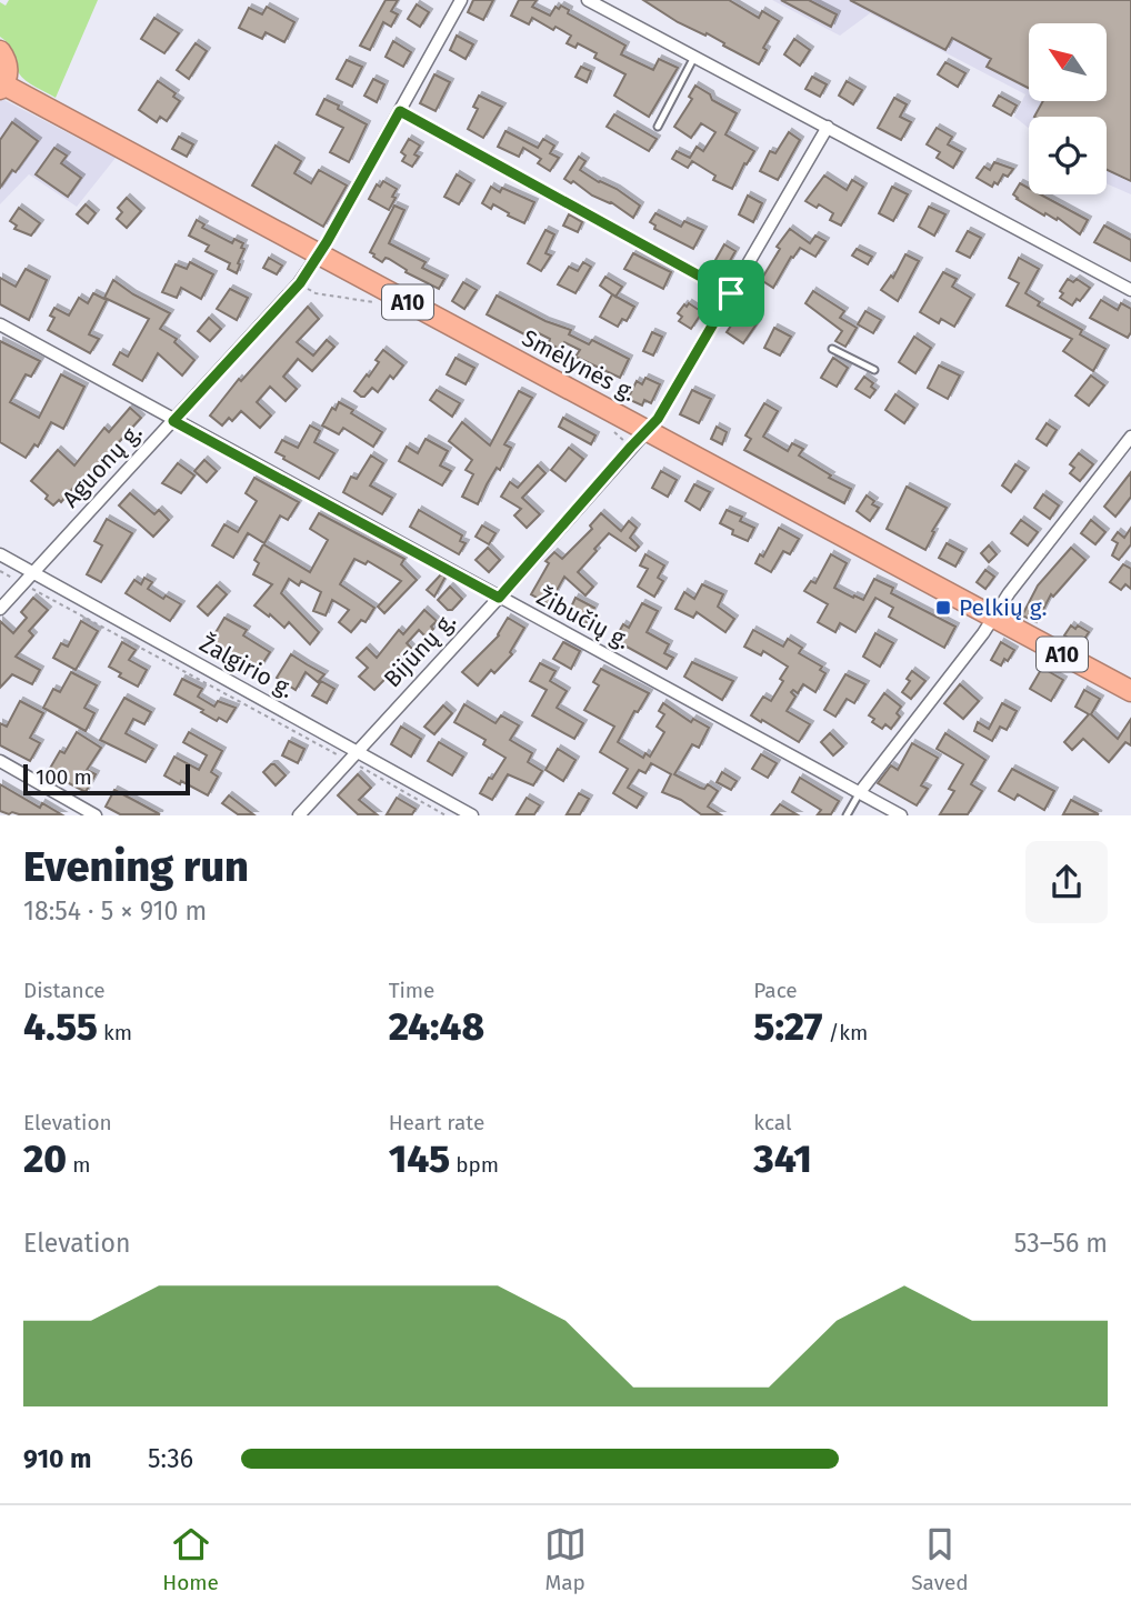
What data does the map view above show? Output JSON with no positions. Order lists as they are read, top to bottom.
{
  "streets": {
    "highway": ["A10", "Smėlynės g."],
    "street": [
      "Aguonų g.",
      "Žibučių g.",
      "Bijūnų g.",
      "Žalgirio g."
    ]
  },
  "crossings": [
    ["Smėlynės g.", "Aguonų g."],
    ["Smėlynės g.", "Bijūnų g."],
    ["Aguonų g.", "Žibučių g."],
    ["Aguonų g.", "Žalgirio g."],
    ["Žibučių g.", "Bijūnų g."],
    ["Bijūnų g.", "Žalgirio g."]
  ],
  "places": {
    "transit": ["Pelkių g."]
  },
  "scale_bar": "100 m",
  "north": "top left",
  "page": {
    "scale": "100 m",
    "heading": ["Evening run", "18:54 · 5 × 910 m"],
    "stats": [
      ["Distance", "4.55 km"],
      ["Time", "24:48"],
      ["Pace", "5:27 /km"],
      ["Elevation", "20 m"],
      ["Heart rate", "145 bpm"],
      ["kcal", "341"]
    ],
    "chart": ["Elevation", "53–56 m"],
    "list": [
      {
        "name": "910 m",
        "note": "5:36"
      }
    ],
    "tabs": ["Home", "Map", "Saved"]
  }
}
